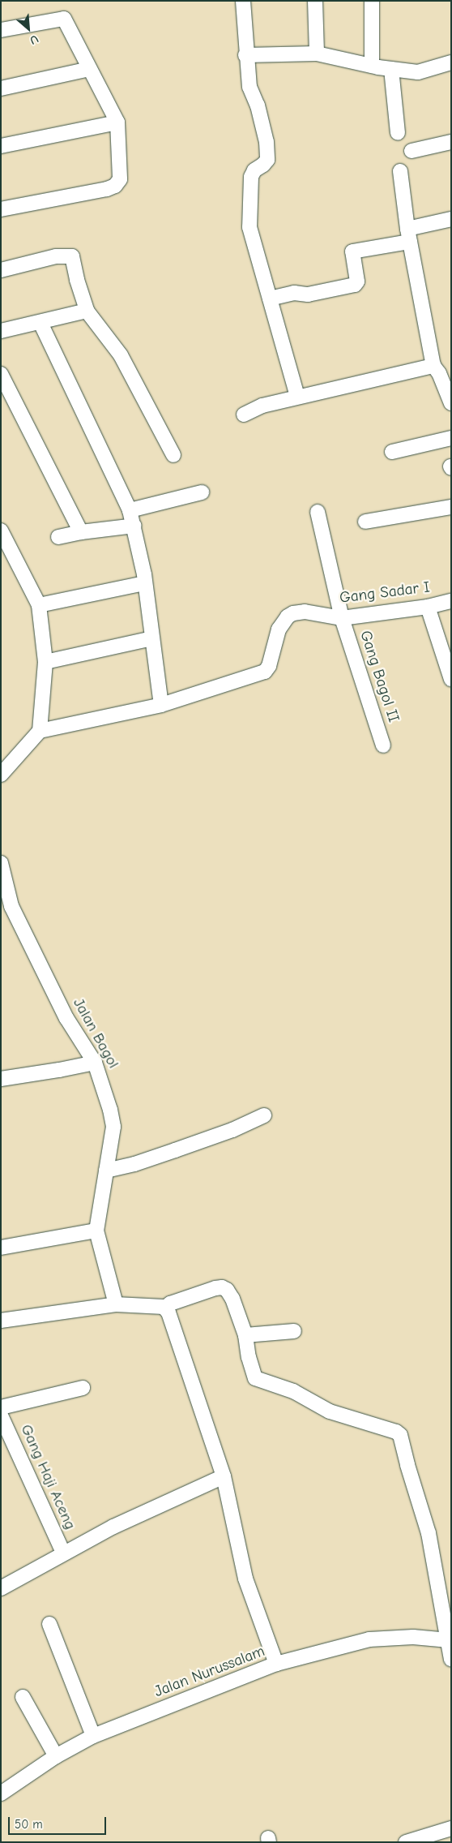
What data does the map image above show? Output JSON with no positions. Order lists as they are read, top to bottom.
{
  "streets": {
    "street": [
      "Gang Sadar I",
      "Gang Bagol II",
      "Jalan Bagol",
      "Gang Haji Aceng",
      "Jalan Nurussalam"
    ]
  },
  "crossings": [
    ["Gang Sadar I", "Gang Bagol II"]
  ],
  "scale_bar": "50 m",
  "north": "bottom right"
}
